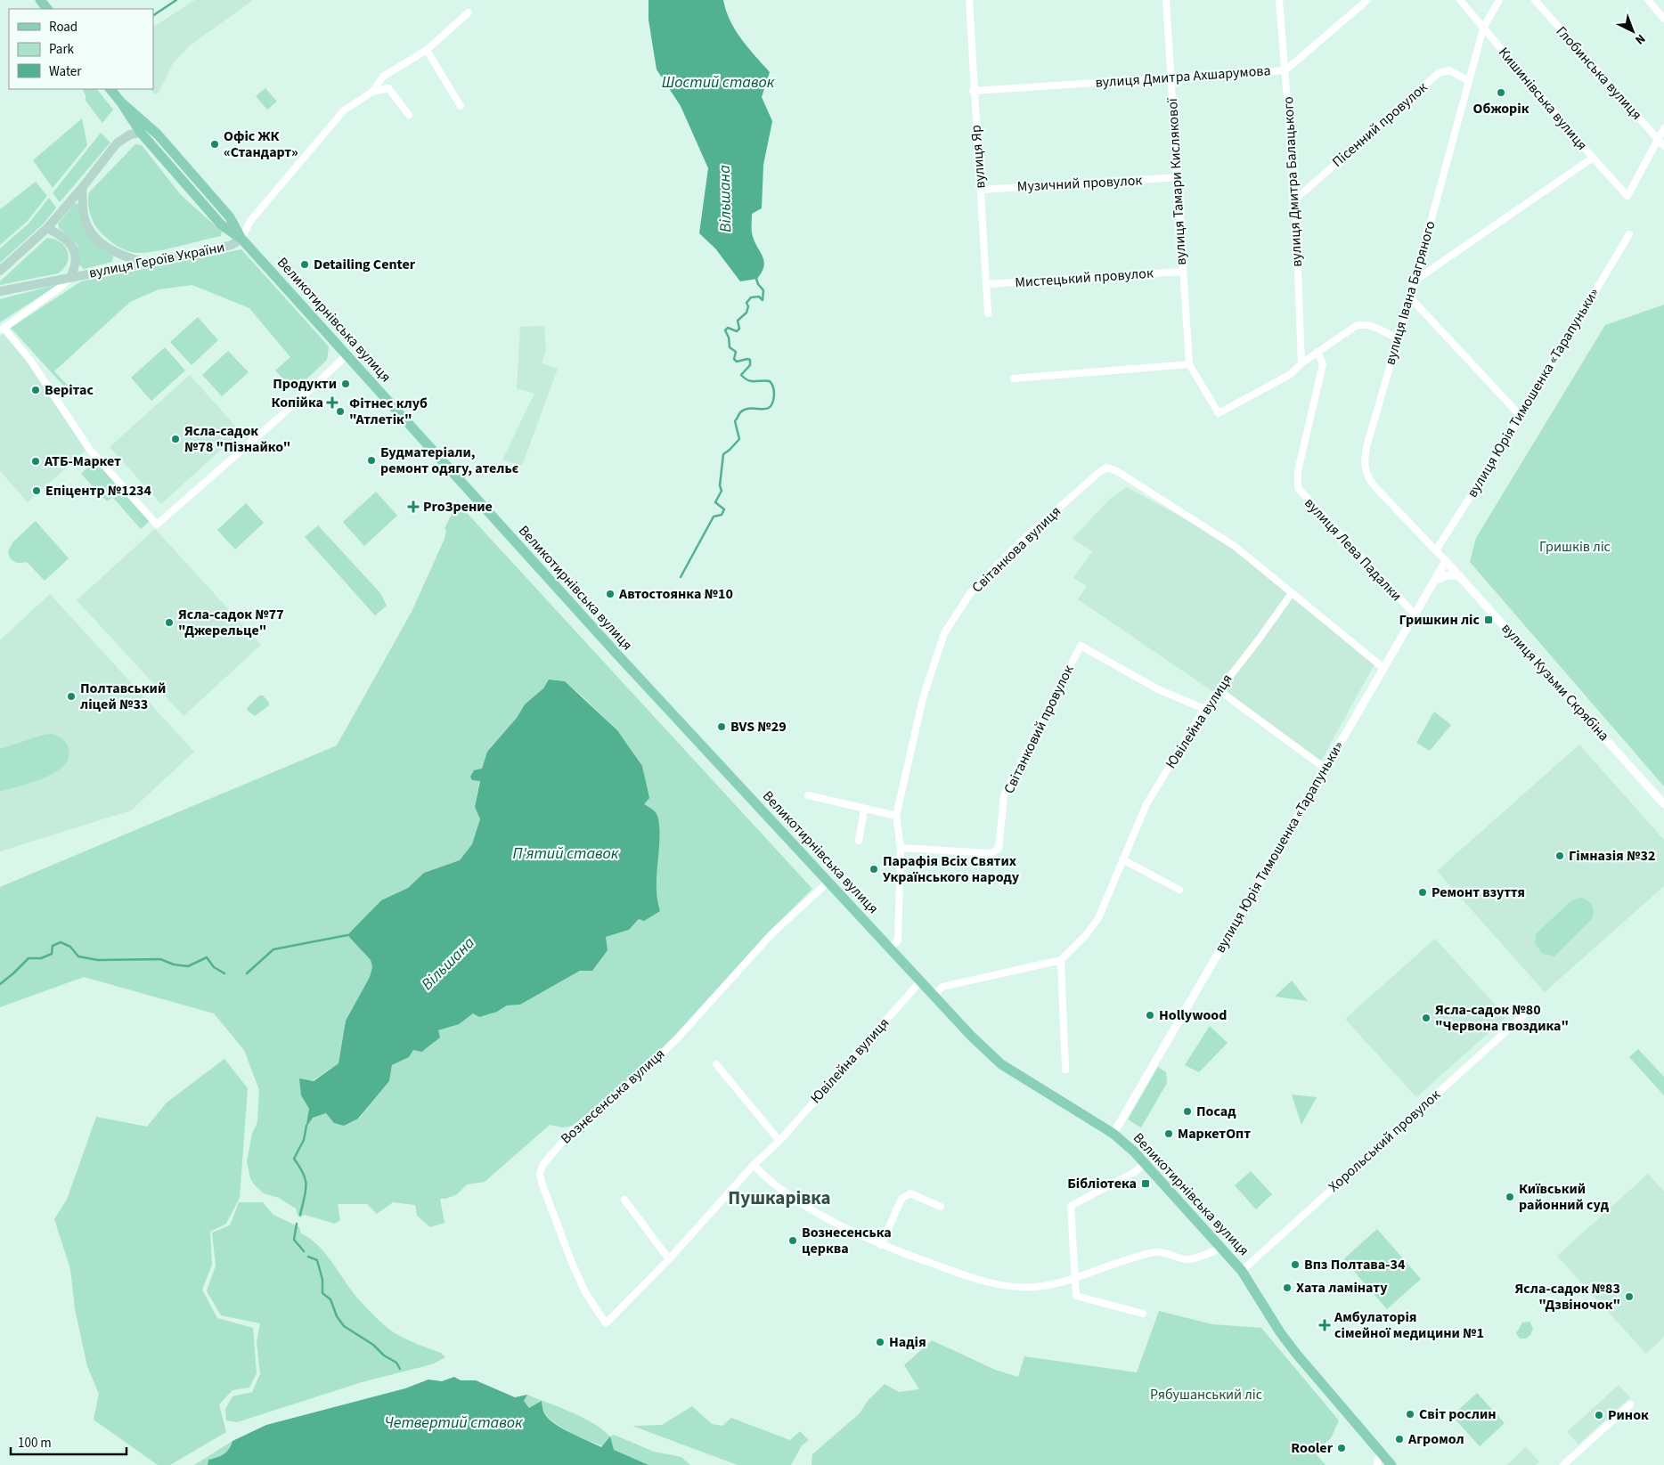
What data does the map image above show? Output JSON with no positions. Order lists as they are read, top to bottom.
{
  "streets": {
    "main road": ["вулиця Героїв України", "Великотирнівська вулиця"],
    "street": [
      "Глобинська вулиця",
      "вулиця Дмитра Ахшарумова",
      "Кишинівська вулиця",
      "Пісенний провулок",
      "вулиця Яр",
      "вулиця Тамари Кислякової",
      "вулиця Дмитра Балацького",
      "Музичний провулок",
      "Мистецький провулок",
      "вулиця Івана Багряного",
      "вулиця Юрія Тимошенка «Тарапуньки»",
      "Світанкова вулиця",
      "вулиця Лева Падалки",
      "вулиця Кузьми Скрябіна",
      "Ювілейна вулиця",
      "Світанковий провулок",
      "Вознесенська вулиця",
      "Хорольський провулок"
    ]
  },
  "crossings": [
    ["Глобинська вулиця", "Кишинівська вулиця"],
    ["вулиця Дмитра Ахшарумова", "вулиця Яр"],
    ["вулиця Дмитра Ахшарумова", "вулиця Тамари Кислякової"],
    ["вулиця Дмитра Ахшарумова", "вулиця Дмитра Балацького"],
    ["Кишинівська вулиця", "вулиця Івана Багряного"],
    ["Пісенний провулок", "вулиця Дмитра Балацького"],
    ["Пісенний провулок", "вулиця Івана Багряного"],
    ["вулиця Яр", "Музичний провулок"],
    ["вулиця Яр", "Мистецький провулок"],
    ["вулиця Тамари Кислякової", "Музичний провулок"],
    ["вулиця Тамари Кислякової", "Мистецький провулок"],
    ["вулиця Героїв України", "Великотирнівська вулиця"],
    ["вулиця Івана Багряного", "вулиця Юрія Тимошенка «Тарапуньки»"],
    ["вулиця Івана Багряного", "вулиця Кузьми Скрябіна"],
    ["Великотирнівська вулиця", "вулиця Юрія Тимошенка «Тарапуньки»"],
    ["Великотирнівська вулиця", "Світанкова вулиця"],
    ["Великотирнівська вулиця", "Ювілейна вулиця"],
    ["Великотирнівська вулиця", "Вознесенська вулиця"],
    ["Великотирнівська вулиця", "Хорольський провулок"],
    ["вулиця Юрія Тимошенка «Тарапуньки»", "вулиця Лева Падалки"],
    ["вулиця Юрія Тимошенка «Тарапуньки»", "вулиця Кузьми Скрябіна"],
    ["Світанкова вулиця", "Ювілейна вулиця"],
    ["Світанкова вулиця", "Світанковий провулок"],
    ["Ювілейна вулиця", "Світанковий провулок"],
    ["Ювілейна вулиця", "Вознесенська вулиця"]
  ],
  "districts": ["Пушкарівка"],
  "water": [
    "Шостий ставок",
    "Вільшана",
    "П'ятий ставок",
    "Четвертий ставок"
  ],
  "parks": ["Гришків ліс", "Рябушанський ліс"],
  "places": {
    "other": [
      "Обжорік",
      "Офіс ЖК «Стандарт»",
      "Detailing Center",
      "Продукти",
      "Верітас",
      "Фітнес клуб \"Атлетік\"",
      "Ясла-садок №78 \"Пізнайко\"",
      "Будматеріали, ремонт одягу, ательє",
      "АТБ-Маркет",
      "Епіцентр №1234",
      "Автостоянка №10",
      "Ясла-садок №77 \"Джерельце\"",
      "Полтавський ліцей №33",
      "BVS №29",
      "Гімназія №32",
      "Парафія Всіх Святих Українського народу",
      "Ремонт взуття",
      "Hollywood",
      "Ясла-садок №80 \"Червона гвоздика\"",
      "Посад",
      "МаркетОпт",
      "Київський районний суд",
      "Вознесенська церква",
      "Впз Полтава-34",
      "Хата ламінату",
      "Ясла-садок №83 \"Дзвіночок\"",
      "Надія",
      "Світ рослин",
      "Ринок",
      "Агромол",
      "Rooler"
    ],
    "health": ["Копійка", "ProЗрение", "Амбулаторія сімейної медицини №1"],
    "transit": ["Гришкин ліс", "Бібліотека"]
  },
  "legend": ["Road", "Park", "Water"],
  "scale_bar": "100 m",
  "north": "bottom right"
}
